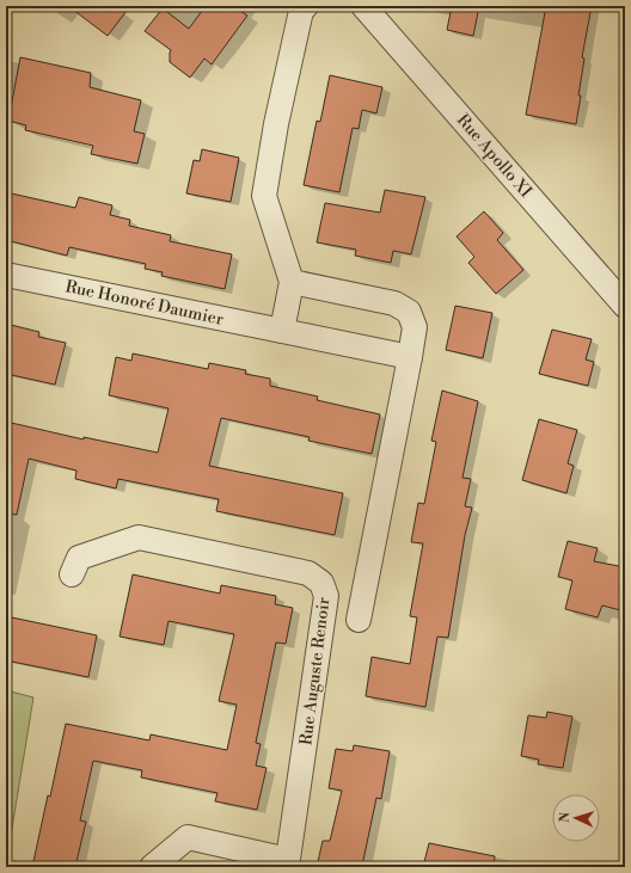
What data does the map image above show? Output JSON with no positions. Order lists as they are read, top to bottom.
{
  "streets": {
    "street": ["Rue Apollo XI", "Rue Honoré Daumier", "Rue Auguste Renoir"]
  },
  "north": "left"
}
